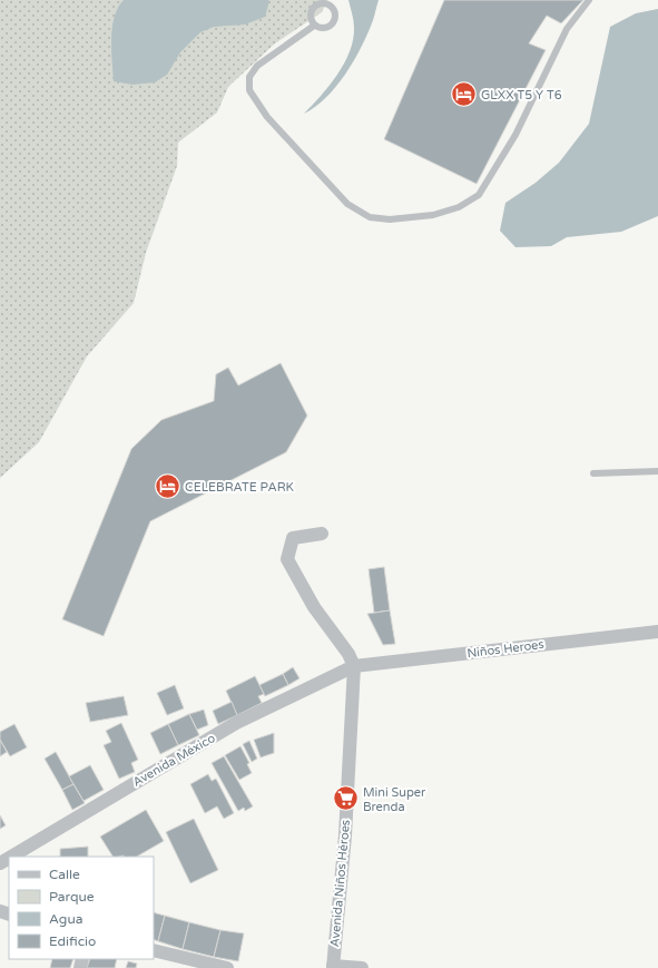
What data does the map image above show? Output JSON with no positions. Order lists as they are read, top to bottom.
{
  "streets": {
    "street": ["Niños Heroes", "Avenida México", "Avenida Niños Héroes"]
  },
  "crossings": [
    ["Niños Heroes", "Avenida México"],
    ["Niños Heroes", "Avenida Niños Héroes"],
    ["Avenida México", "Avenida Niños Héroes"]
  ],
  "places": {
    "hotel": ["GLXX T5 Y T6", "CELEBRATE PARK"],
    "supermarket": ["Mini Super Brenda"]
  },
  "legend": [
    "Calle",
    "Parque",
    "Agua",
    "Edificio"
  ]
}
